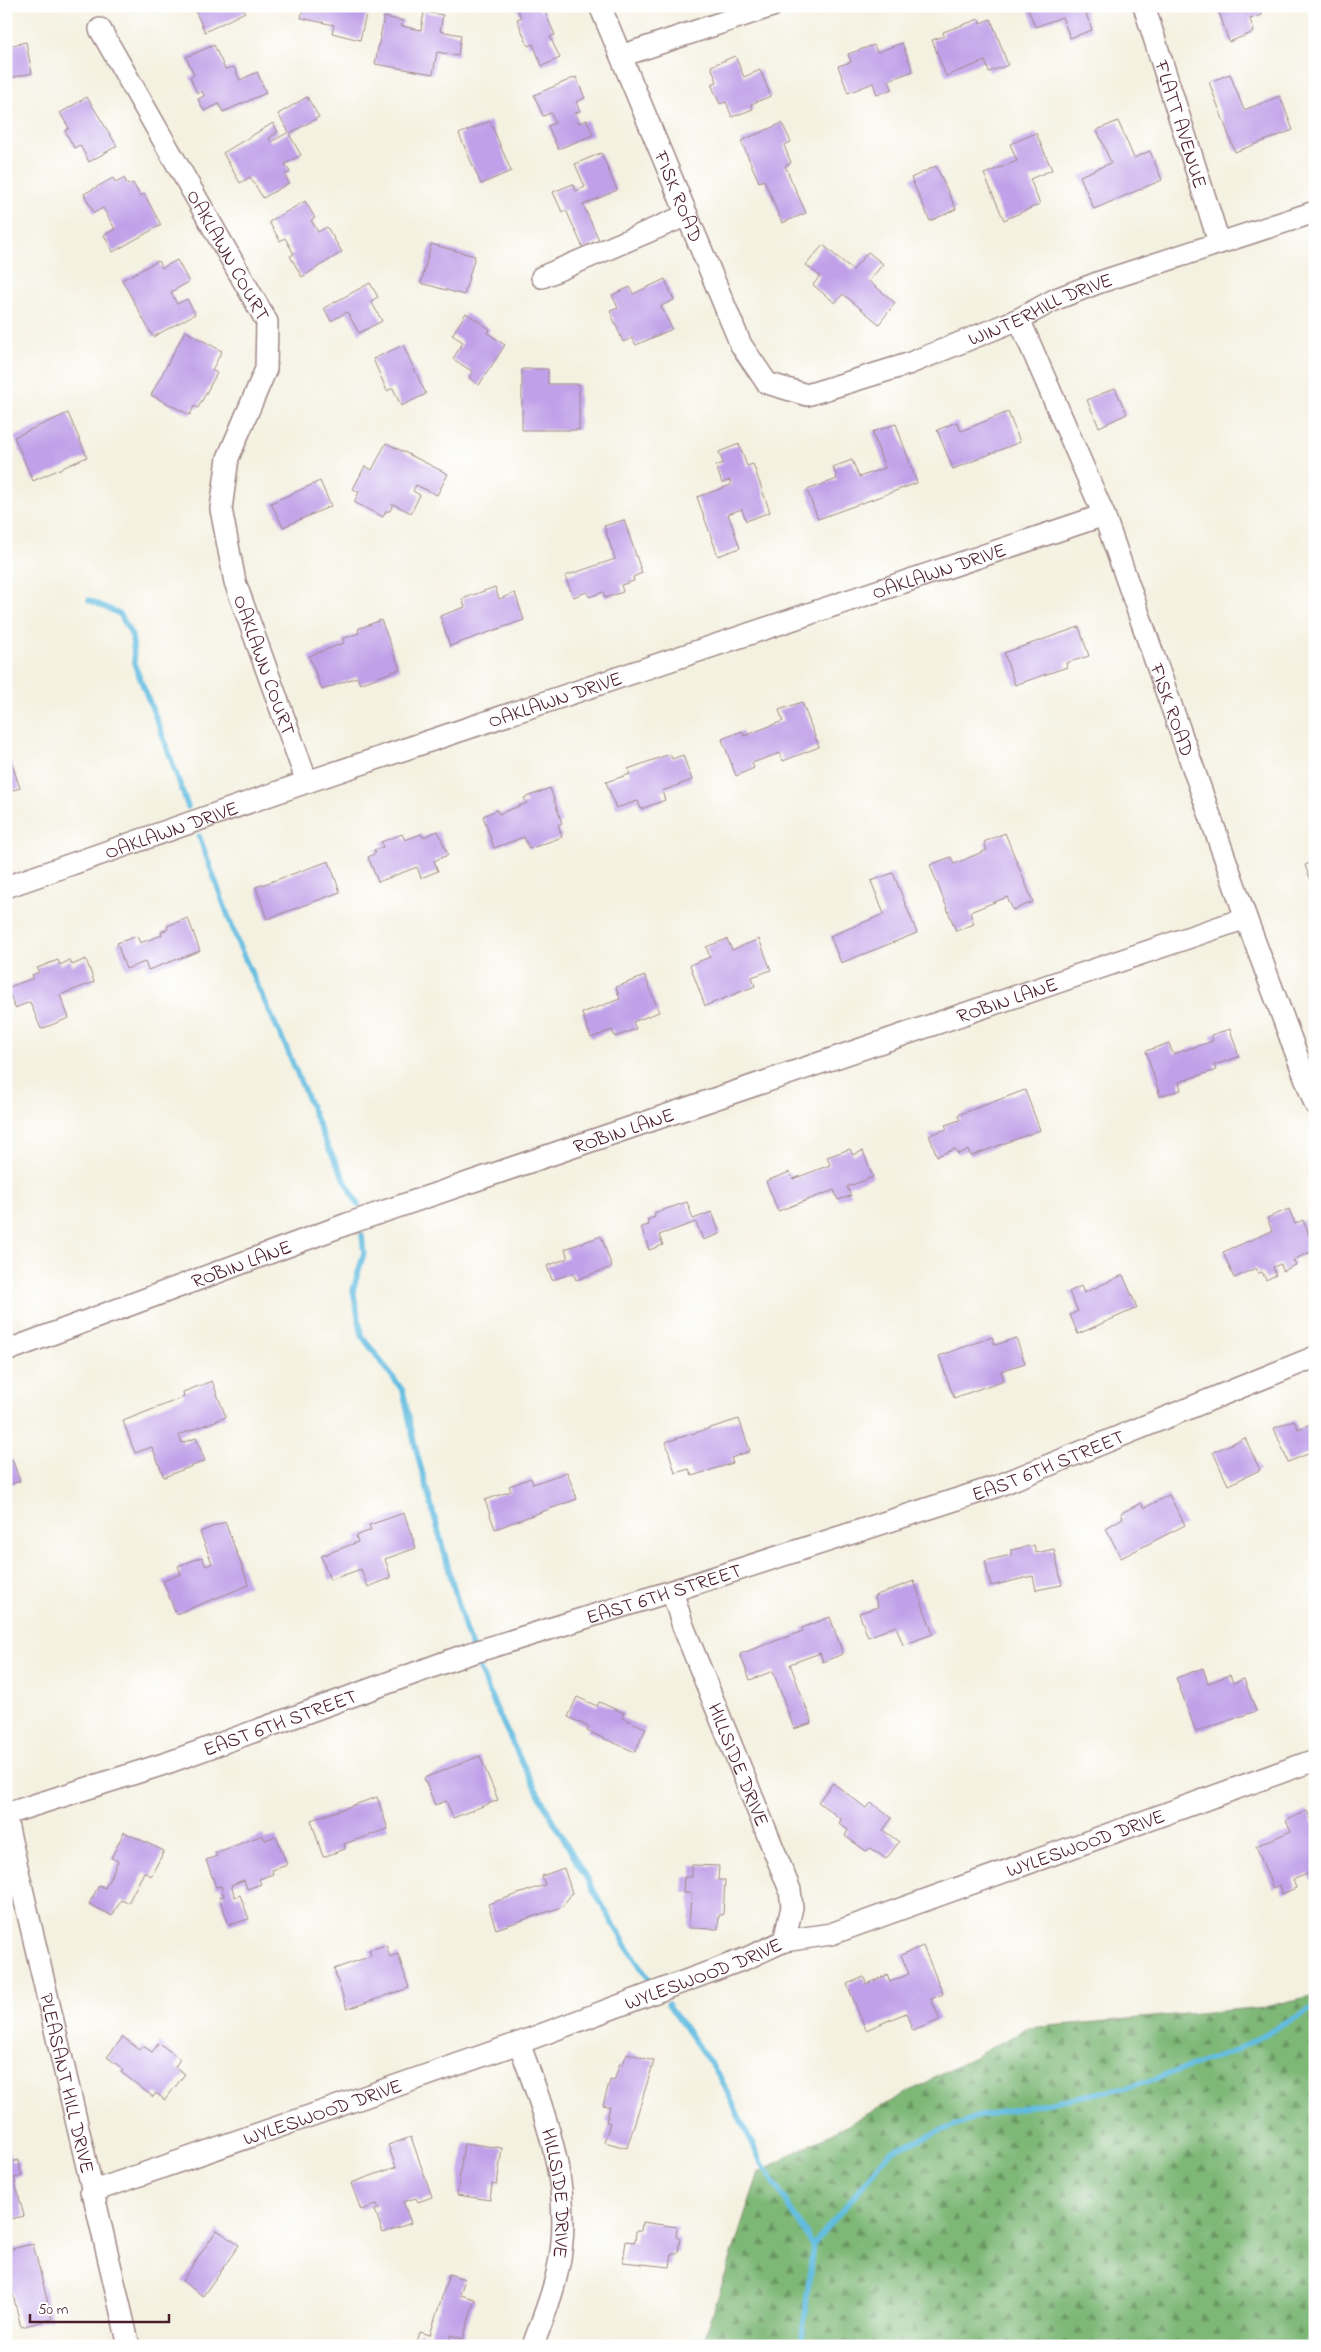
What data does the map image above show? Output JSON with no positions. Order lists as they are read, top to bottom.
{
  "streets": {
    "street": [
      "FLATT AVENUE",
      "FISK ROAD",
      "OAKLAWN COURT",
      "WINTERHILL DRIVE",
      "OAKLAWN DRIVE",
      "ROBIN LANE",
      "EAST 6TH STREET",
      "HILLSIDE DRIVE",
      "WYLESWOOD DRIVE",
      "PLEASANT HILL DRIVE"
    ]
  },
  "crossings": [
    ["FLATT AVENUE", "WINTERHILL DRIVE"],
    ["FISK ROAD", "WINTERHILL DRIVE"],
    ["FISK ROAD", "OAKLAWN DRIVE"],
    ["FISK ROAD", "ROBIN LANE"],
    ["OAKLAWN COURT", "OAKLAWN DRIVE"],
    ["EAST 6TH STREET", "HILLSIDE DRIVE"],
    ["HILLSIDE DRIVE", "WYLESWOOD DRIVE"],
    ["WYLESWOOD DRIVE", "PLEASANT HILL DRIVE"]
  ],
  "scale_bar": "50 m"
}
